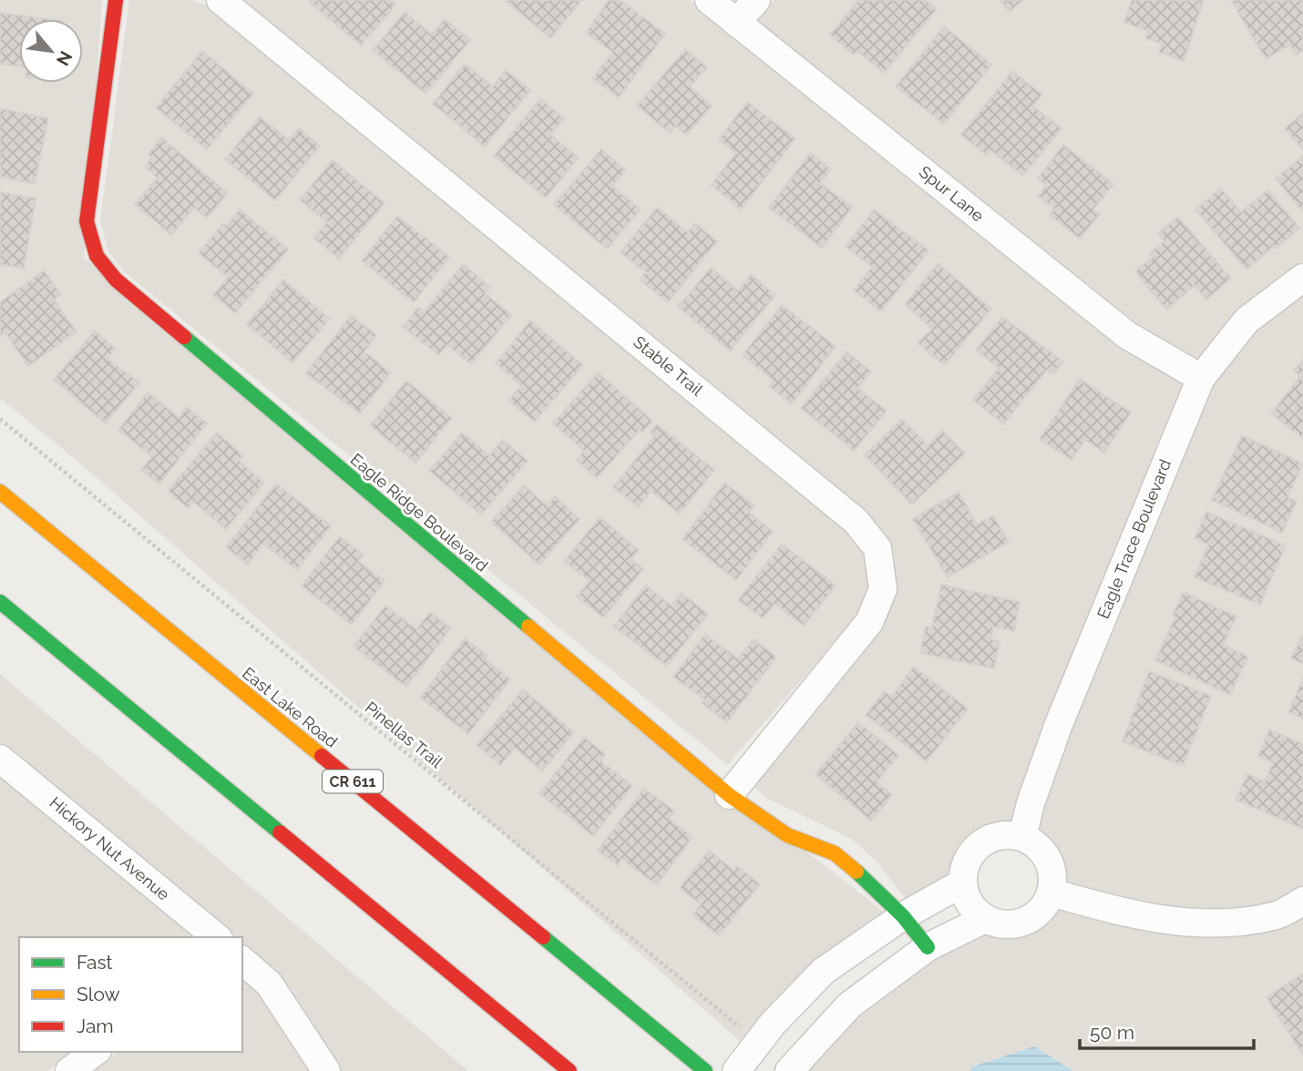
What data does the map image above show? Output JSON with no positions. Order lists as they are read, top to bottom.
{
  "streets": {
    "main road": ["Eagle Ridge Boulevard", "East Lake Road", "CR 611"],
    "street": [
      "Spur Lane",
      "Stable Trail",
      "Eagle Trace Boulevard",
      "Hickory Nut Avenue"
    ],
    "path": ["Pinellas Trail"]
  },
  "crossings": [
    ["Spur Lane", "Eagle Trace Boulevard"],
    ["Stable Trail", "Eagle Ridge Boulevard"]
  ],
  "legend": ["Fast", "Slow", "Jam"],
  "scale_bar": "50 m",
  "north": "bottom right"
}
